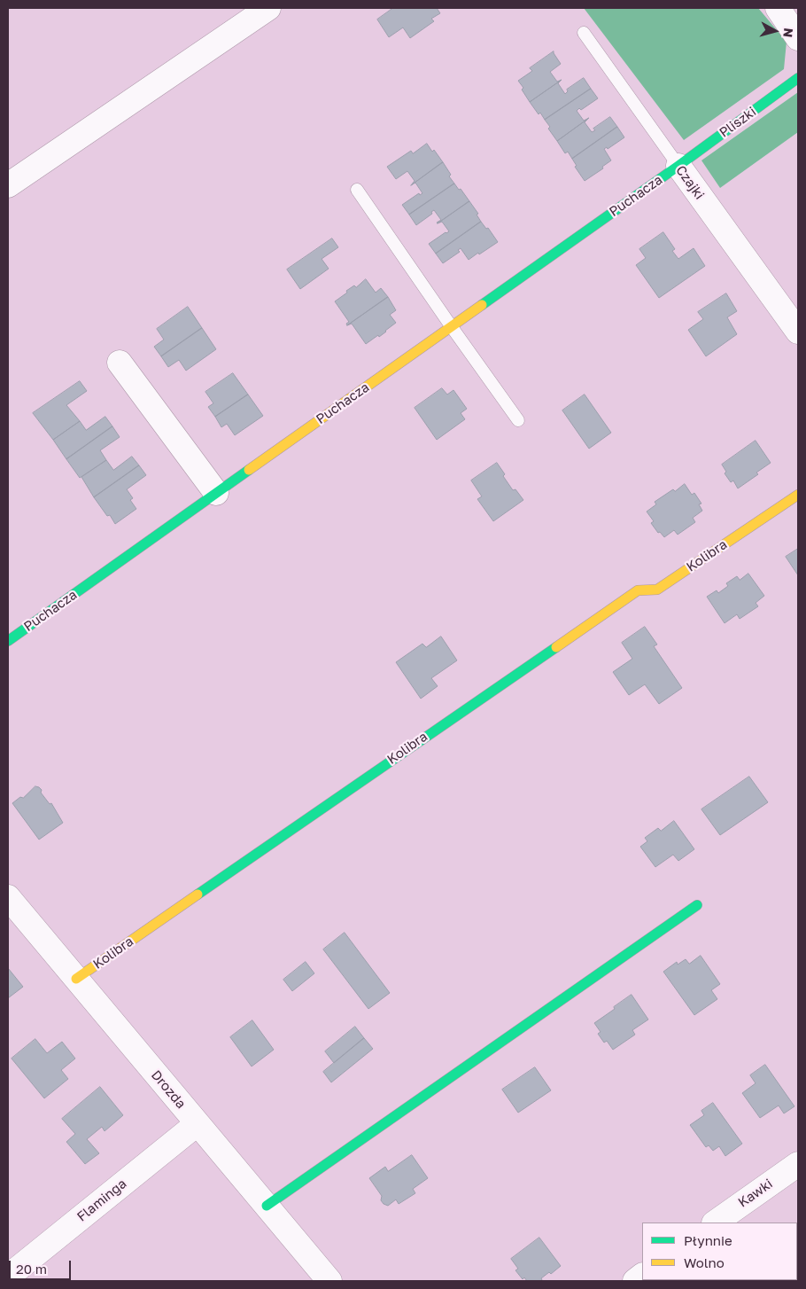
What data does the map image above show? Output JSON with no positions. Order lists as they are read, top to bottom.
{
  "streets": {
    "street": [
      "Pliszki",
      "Czajki",
      "Puchacza",
      "Kolibra",
      "Drozda",
      "Kawki",
      "Flaminga"
    ]
  },
  "crossings": [
    ["Pliszki", "Czajki"],
    ["Pliszki", "Puchacza"],
    ["Czajki", "Puchacza"],
    ["Kolibra", "Drozda"],
    ["Drozda", "Flaminga"]
  ],
  "legend": ["Płynnie", "Wolno"],
  "scale_bar": "20 m",
  "north": "right"
}
